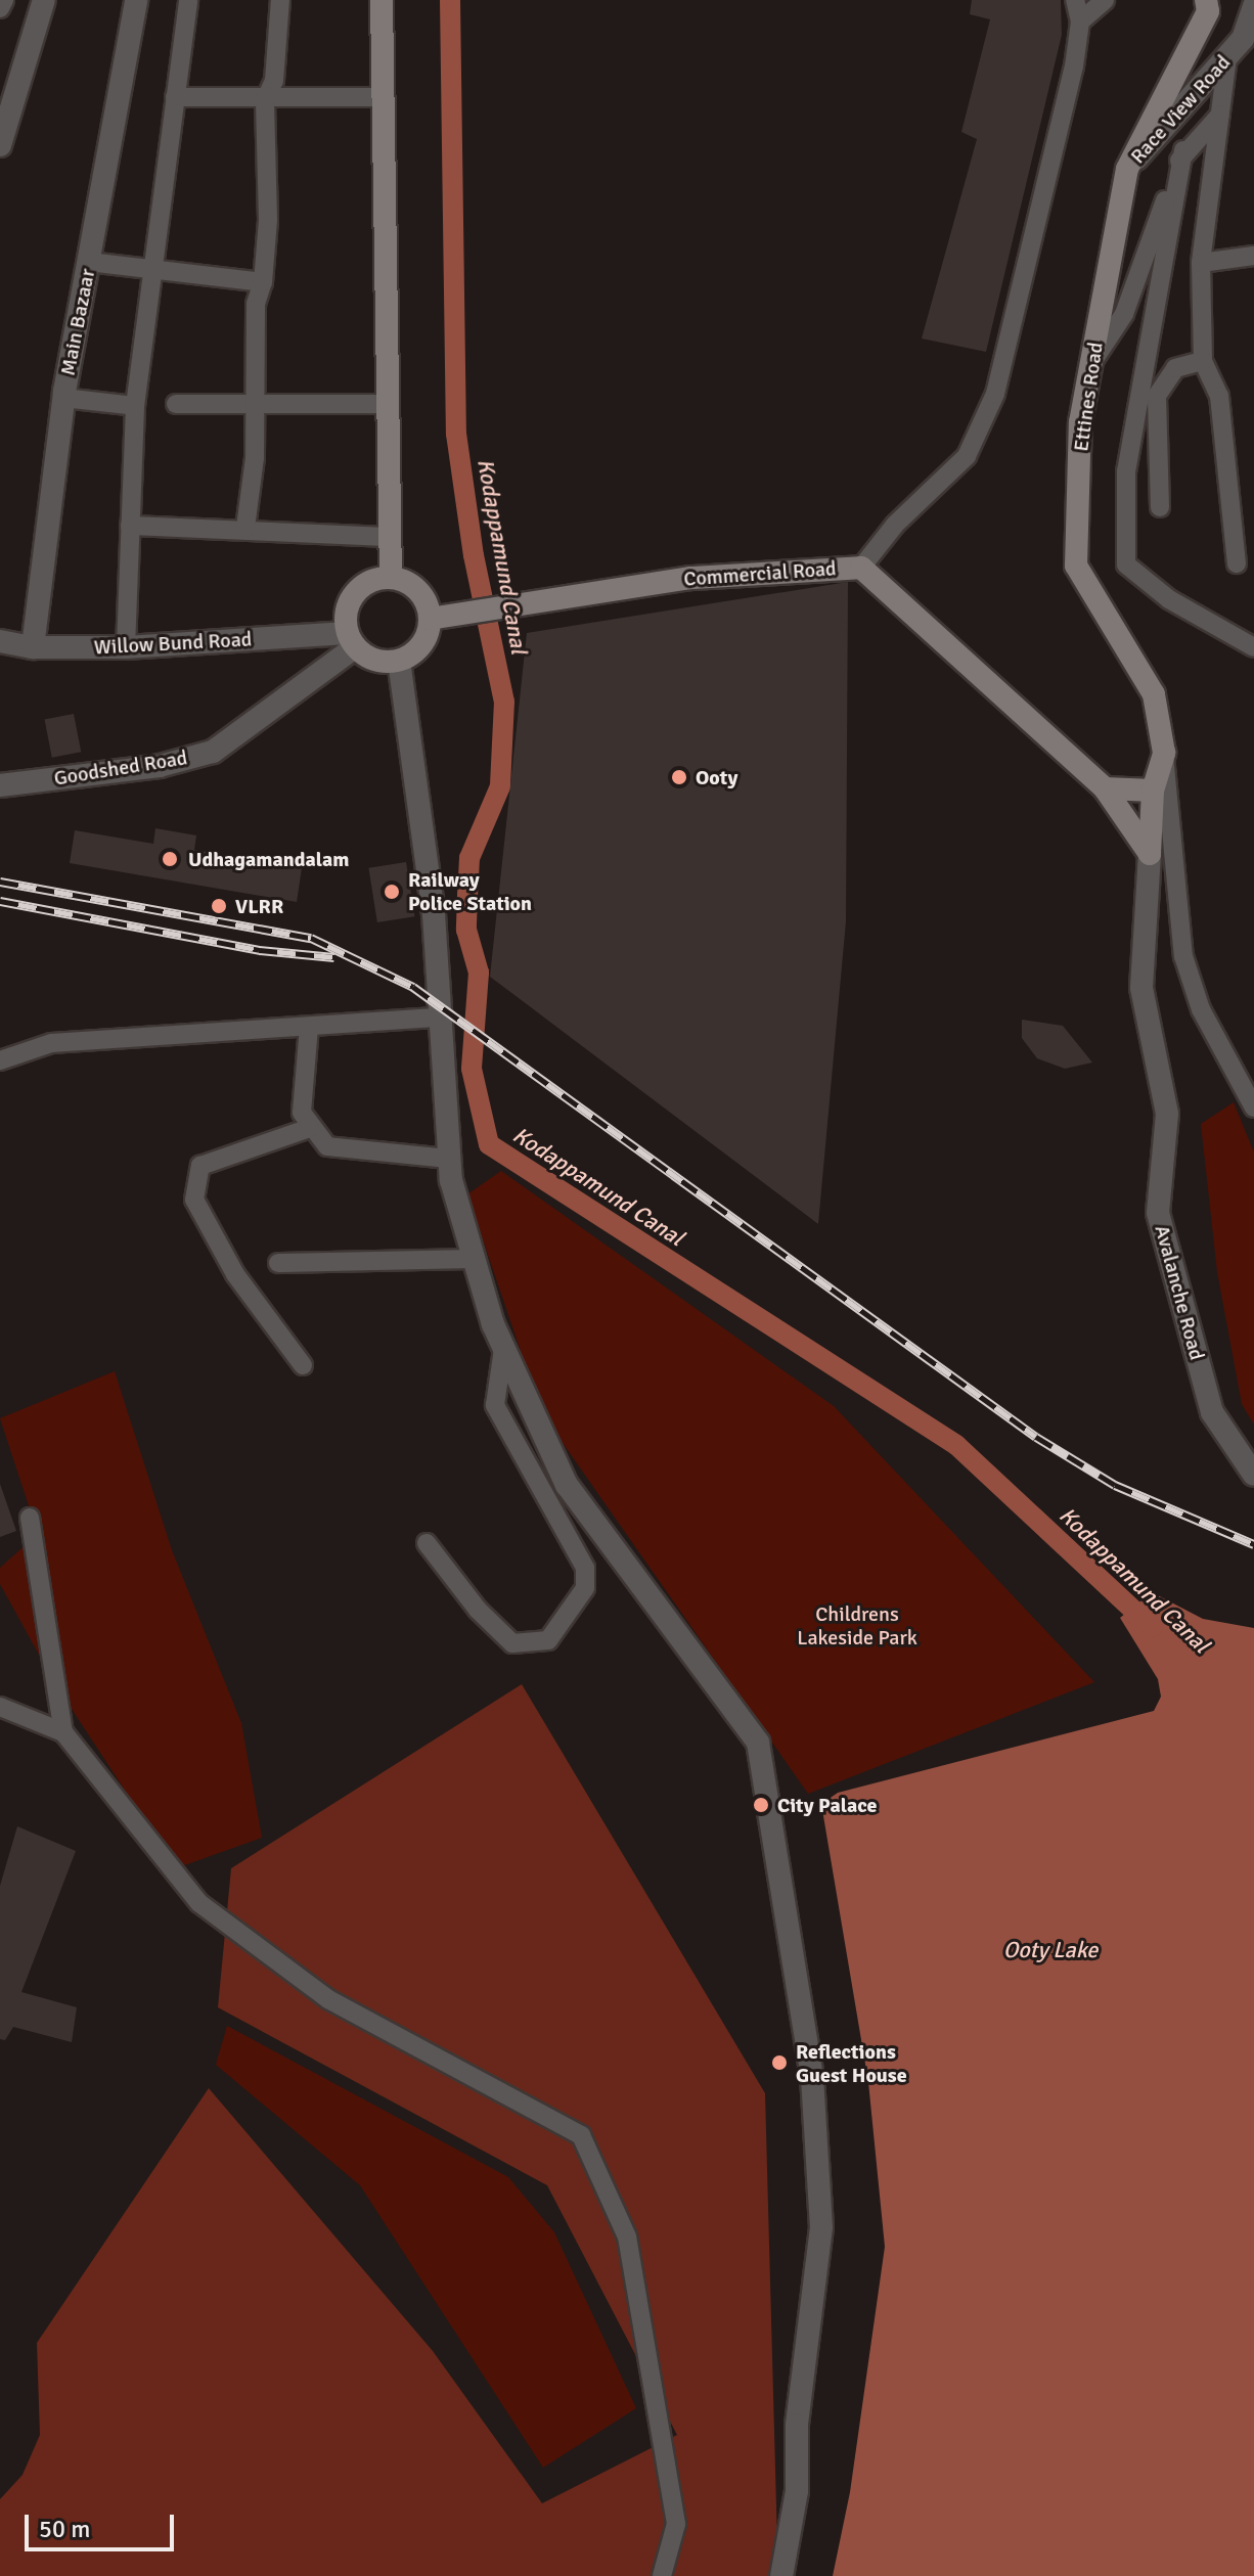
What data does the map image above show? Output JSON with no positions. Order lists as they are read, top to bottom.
{
  "streets": {
    "main road": ["Ettines Road", "Commercial Road"],
    "street": [
      "Race View Road",
      "Main Bazaar",
      "Willow Bund Road",
      "Goodshed Road",
      "Avalanche Road"
    ]
  },
  "crossings": [
    ["Race View Road", "Ettines Road"],
    ["Main Bazaar", "Willow Bund Road"],
    ["Ettines Road", "Commercial Road"],
    ["Ettines Road", "Avalanche Road"],
    ["Commercial Road", "Willow Bund Road"],
    ["Commercial Road", "Goodshed Road"],
    ["Commercial Road", "Avalanche Road"],
    ["Willow Bund Road", "Goodshed Road"]
  ],
  "water": ["Kodappamund Canal", "Ooty Lake"],
  "parks": ["Childrens Lakeside Park"],
  "places": [
    "Ooty",
    "Udhagamandalam",
    "Railway Police Station",
    "VLRR",
    "City Palace",
    "Reflections Guest House"
  ],
  "scale_bar": "50 m"
}
